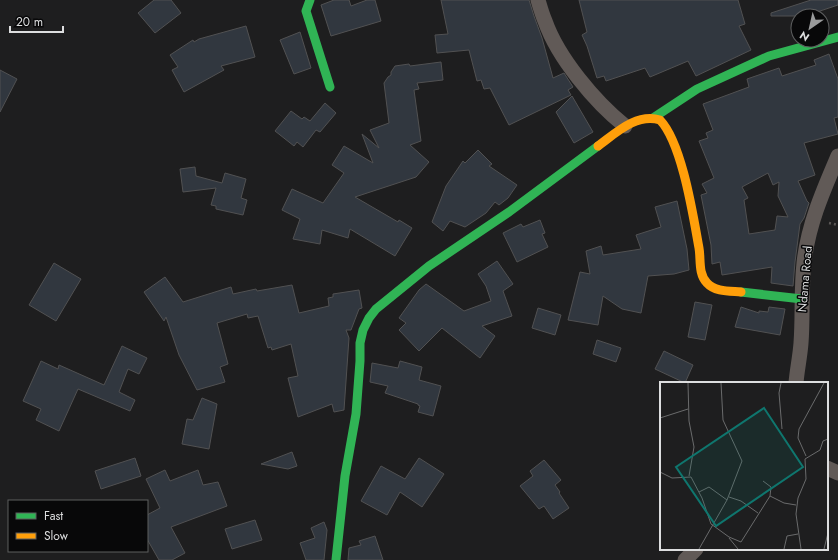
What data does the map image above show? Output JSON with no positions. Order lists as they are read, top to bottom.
{
  "streets": {
    "street": ["Ndama Road"]
  },
  "legend": ["Fast", "Slow"],
  "scale_bar": "20 m",
  "north": "bottom left"
}
